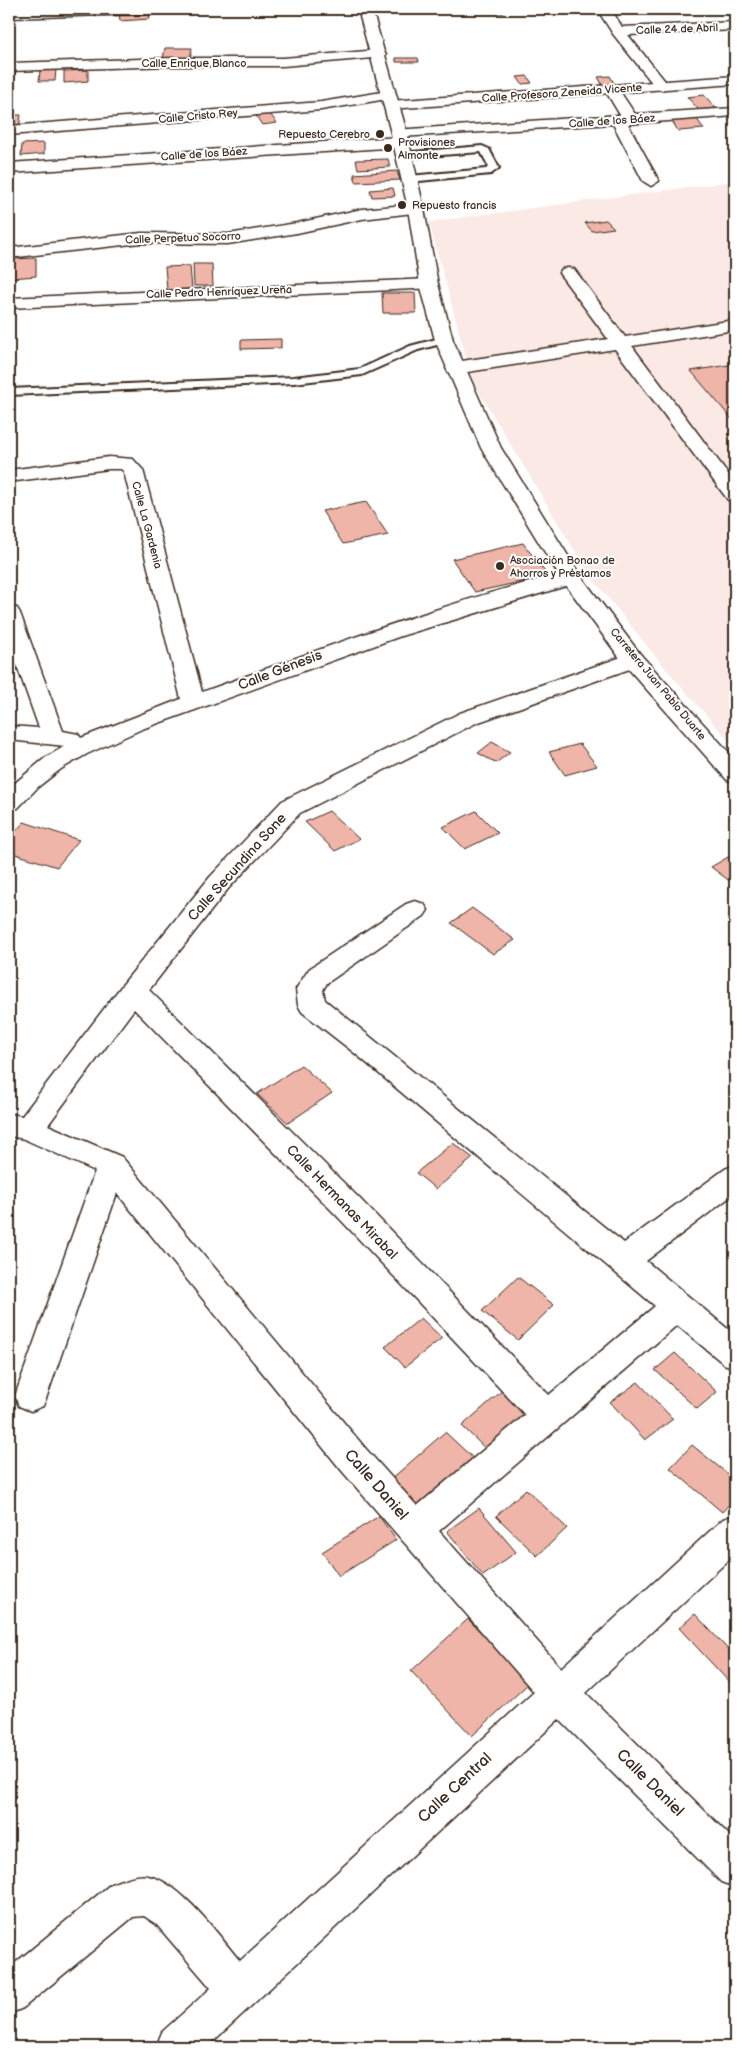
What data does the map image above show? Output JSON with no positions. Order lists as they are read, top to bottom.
{
  "streets": {
    "street": [
      "Calle 24 de Abril",
      "Calle Enrique Blanco",
      "Calle Profesora Zeneida Vicente",
      "Calle Cristo Rey",
      "Calle de los Báez",
      "Calle Perpetuo Socorro",
      "Calle Pedro Henríquez Ureña",
      "Calle La Gardenia",
      "Calle Génesis",
      "Carretera Juan Pablo Duarte",
      "Calle Secundina Sone",
      "Calle Hermanas Mirabal",
      "Calle Daniel",
      "Calle Central"
    ]
  },
  "crossings": [
    ["Calle Enrique Blanco", "Carretera Juan Pablo Duarte"],
    ["Calle Profesora Zeneida Vicente", "Calle Cristo Rey"],
    ["Calle Profesora Zeneida Vicente", "Carretera Juan Pablo Duarte"],
    ["Calle Cristo Rey", "Carretera Juan Pablo Duarte"],
    ["Calle de los Báez", "Carretera Juan Pablo Duarte"],
    ["Calle Perpetuo Socorro", "Carretera Juan Pablo Duarte"],
    ["Calle Pedro Henríquez Ureña", "Carretera Juan Pablo Duarte"],
    ["Calle La Gardenia", "Calle Génesis"],
    ["Calle Génesis", "Carretera Juan Pablo Duarte"],
    ["Carretera Juan Pablo Duarte", "Calle Secundina Sone"],
    ["Calle Secundina Sone", "Calle Hermanas Mirabal"],
    ["Calle Secundina Sone", "Calle Daniel"],
    ["Calle Daniel", "Calle Central"]
  ],
  "places": [
    "Repuesto Cerebro",
    "Provisiones Almonte",
    "Repuesto francis",
    "Asociación Bonao de Ahorros y Préstamos"
  ]
}
